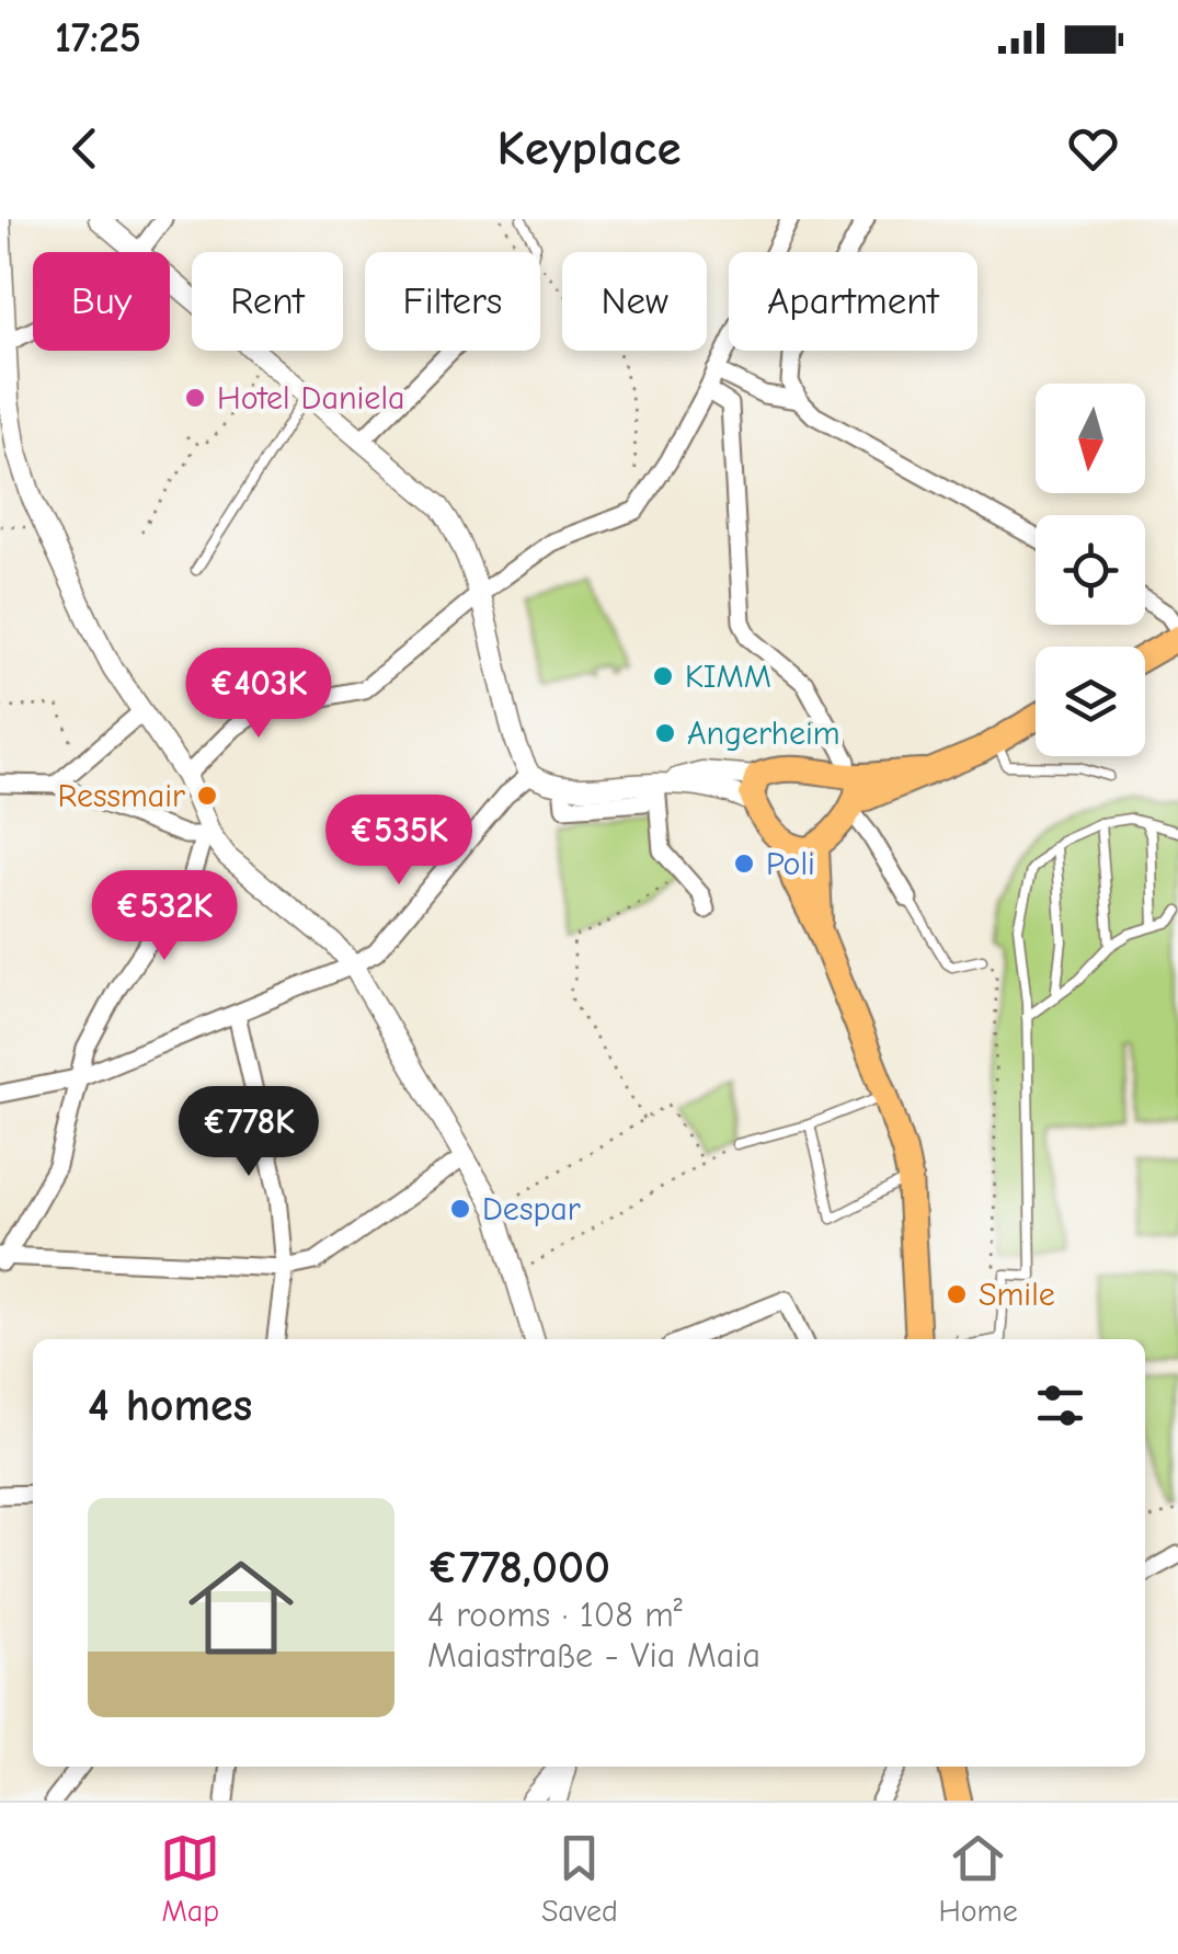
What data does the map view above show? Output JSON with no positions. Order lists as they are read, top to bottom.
{
  "places": [
    "Hotel Daniela",
    "KIMM",
    "Angerheim",
    "Ressmair",
    "Poli",
    "Despar",
    "Smile"
  ],
  "north": "bottom",
  "page": {
    "status": "17:25",
    "header": "Keyplace",
    "chip": [
      "Buy",
      "Rent",
      "Filters",
      "New",
      "Apartment"
    ],
    "price": [
      "€403K",
      "€535K",
      "€532K",
      "€778K"
    ],
    "heading": "4 homes",
    "list": [
      {
        "name": "€778,000",
        "note": "4 rooms · 108 m² · Maiastraße - Via Maia"
      }
    ],
    "tabs": ["Map", "Saved", "Home"]
  }
}
